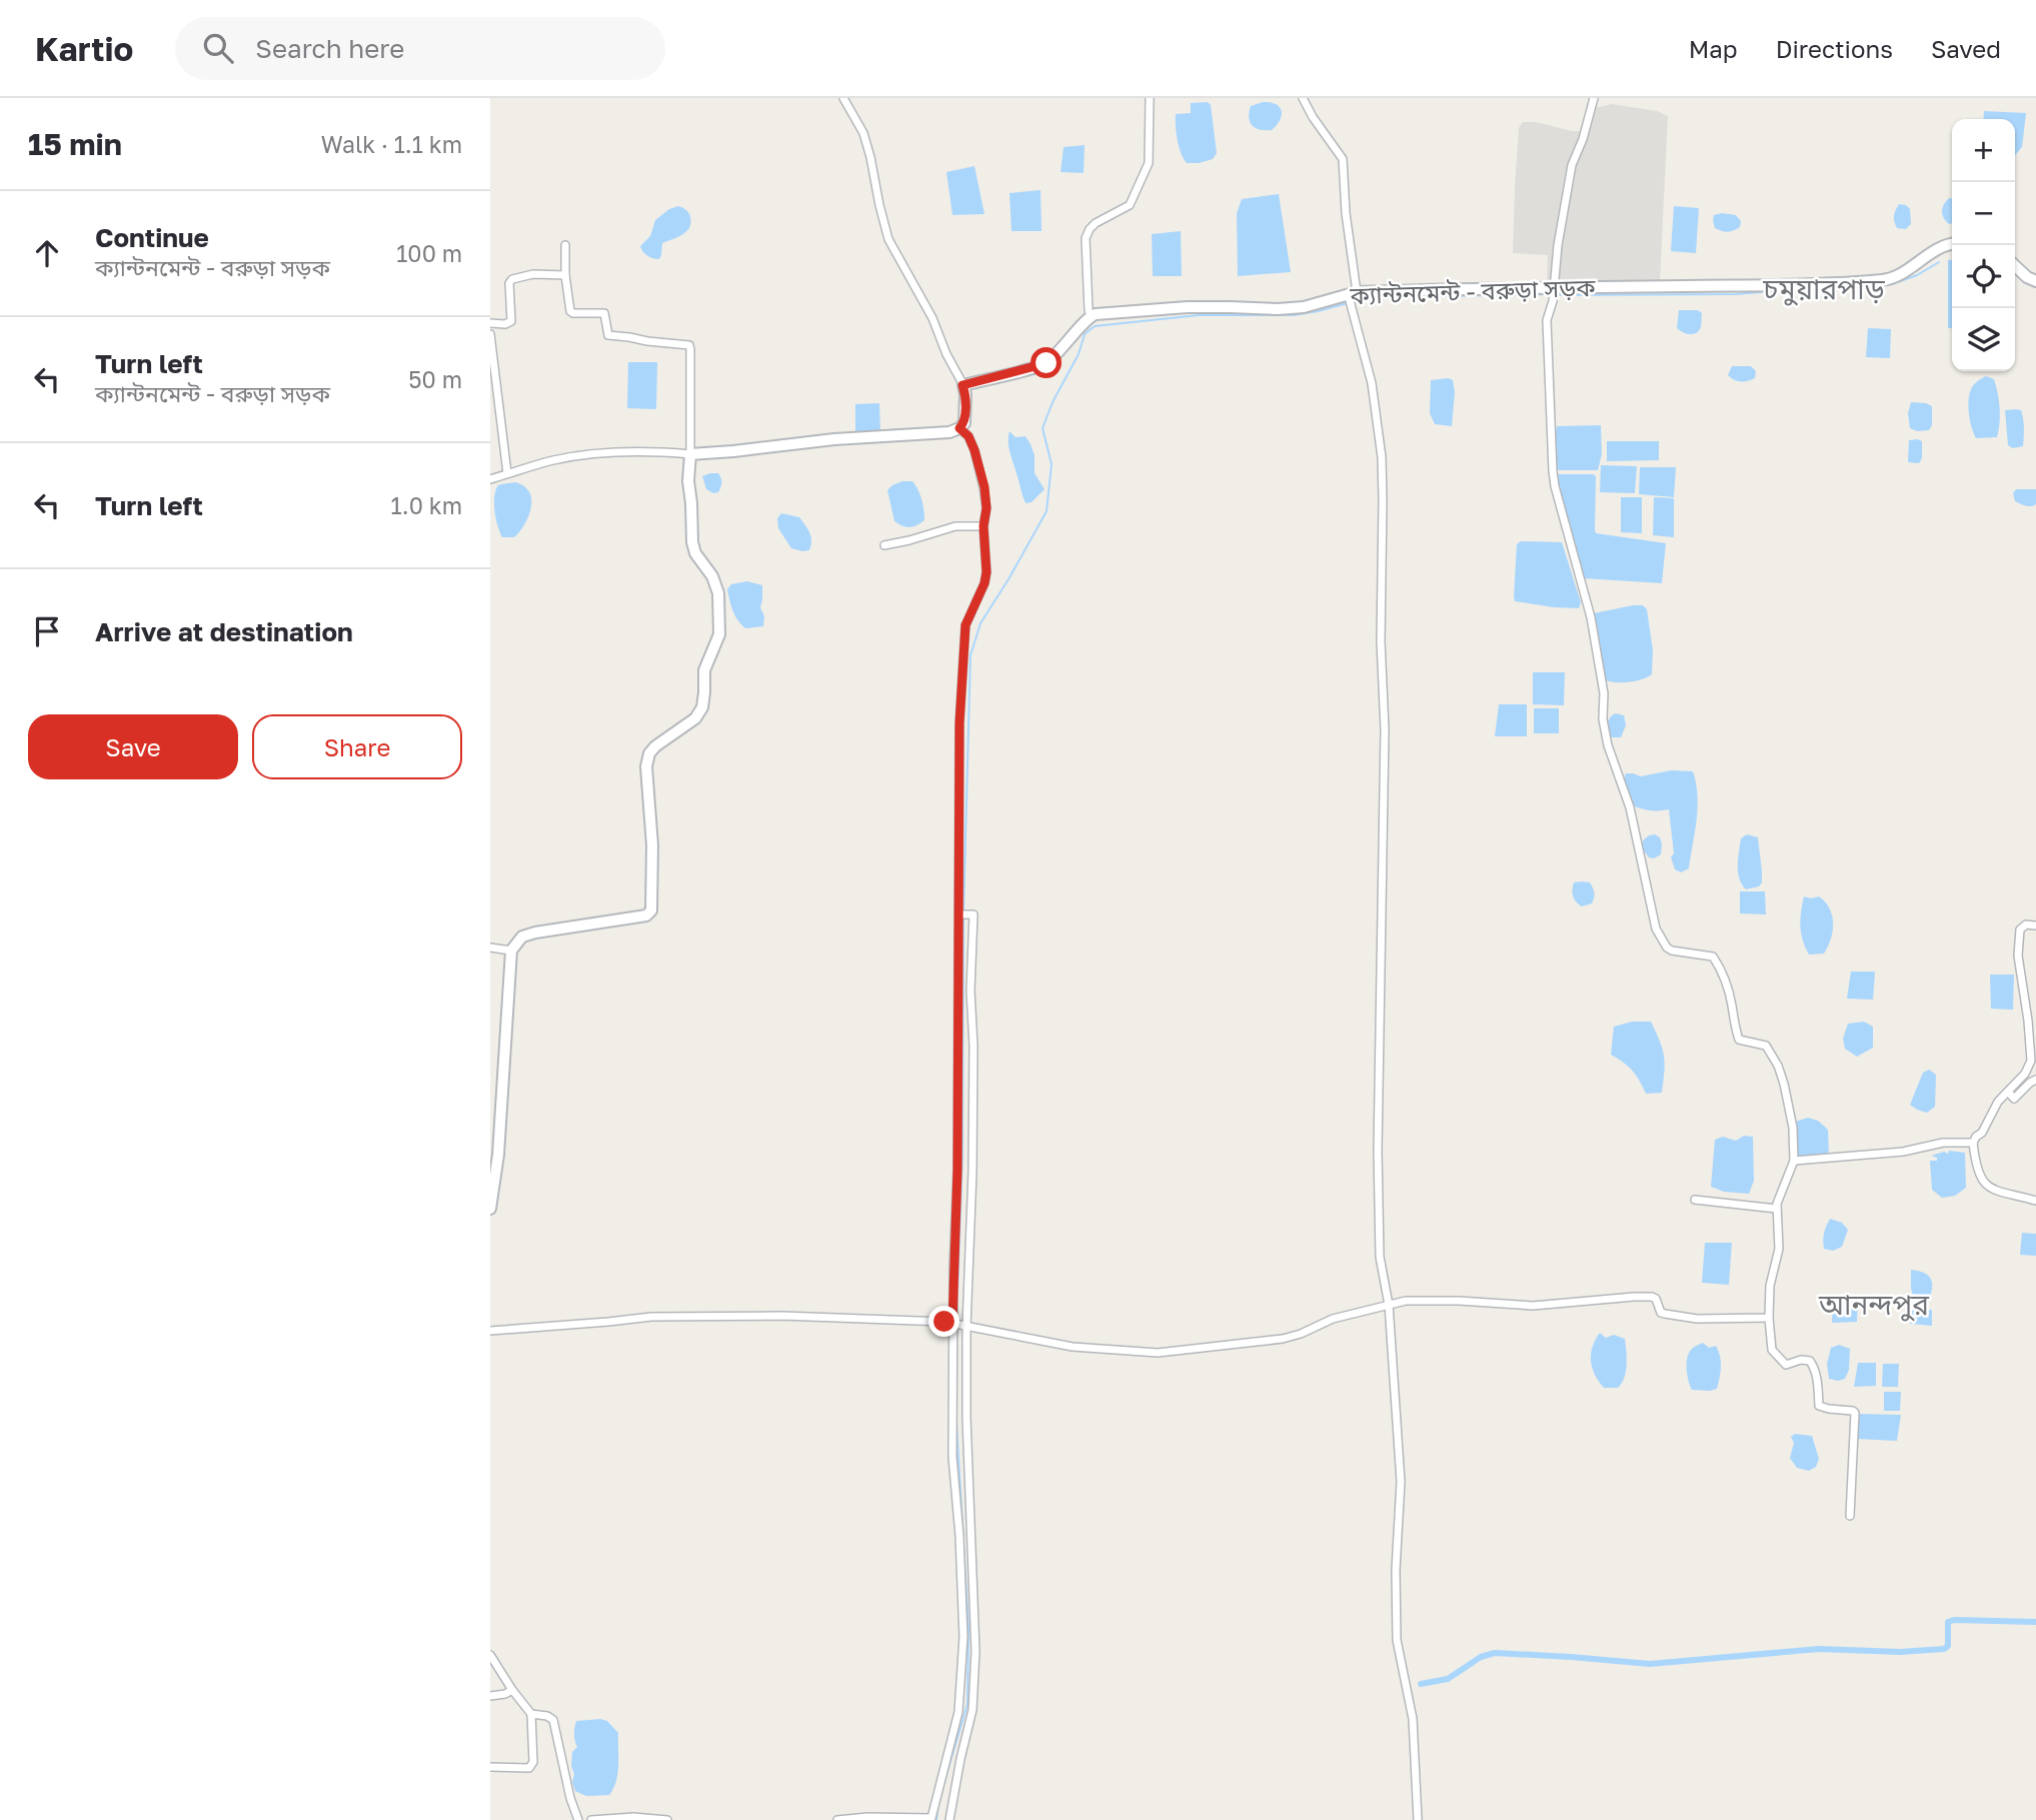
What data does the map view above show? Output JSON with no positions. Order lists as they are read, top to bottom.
{
  "streets": {
    "main road": ["ক্যান্টনমেন্ট - বরুড়া সড়ক"]
  },
  "districts": ["চমুয়ারপাড়", "আনন্দপুর"],
  "page": {
    "header": "Kartio",
    "search": "Search here",
    "nav": ["Map", "Directions", "Saved"],
    "heading": ["15 min", "Walk · 1.1 km"],
    "map_buttons": ["+", "−"],
    "list": [
      ["Continue", "ক্যান্টনমেন্ট - বরুড়া সড়ক", "100 m"],
      ["Turn left", "ক্যান্টনমেন্ট - বরুড়া সড়ক", "50 m"],
      ["Turn left", "1.0 km"],
      "Arrive at destination"
    ],
    "buttons": ["Save", "Share"]
  }
}
